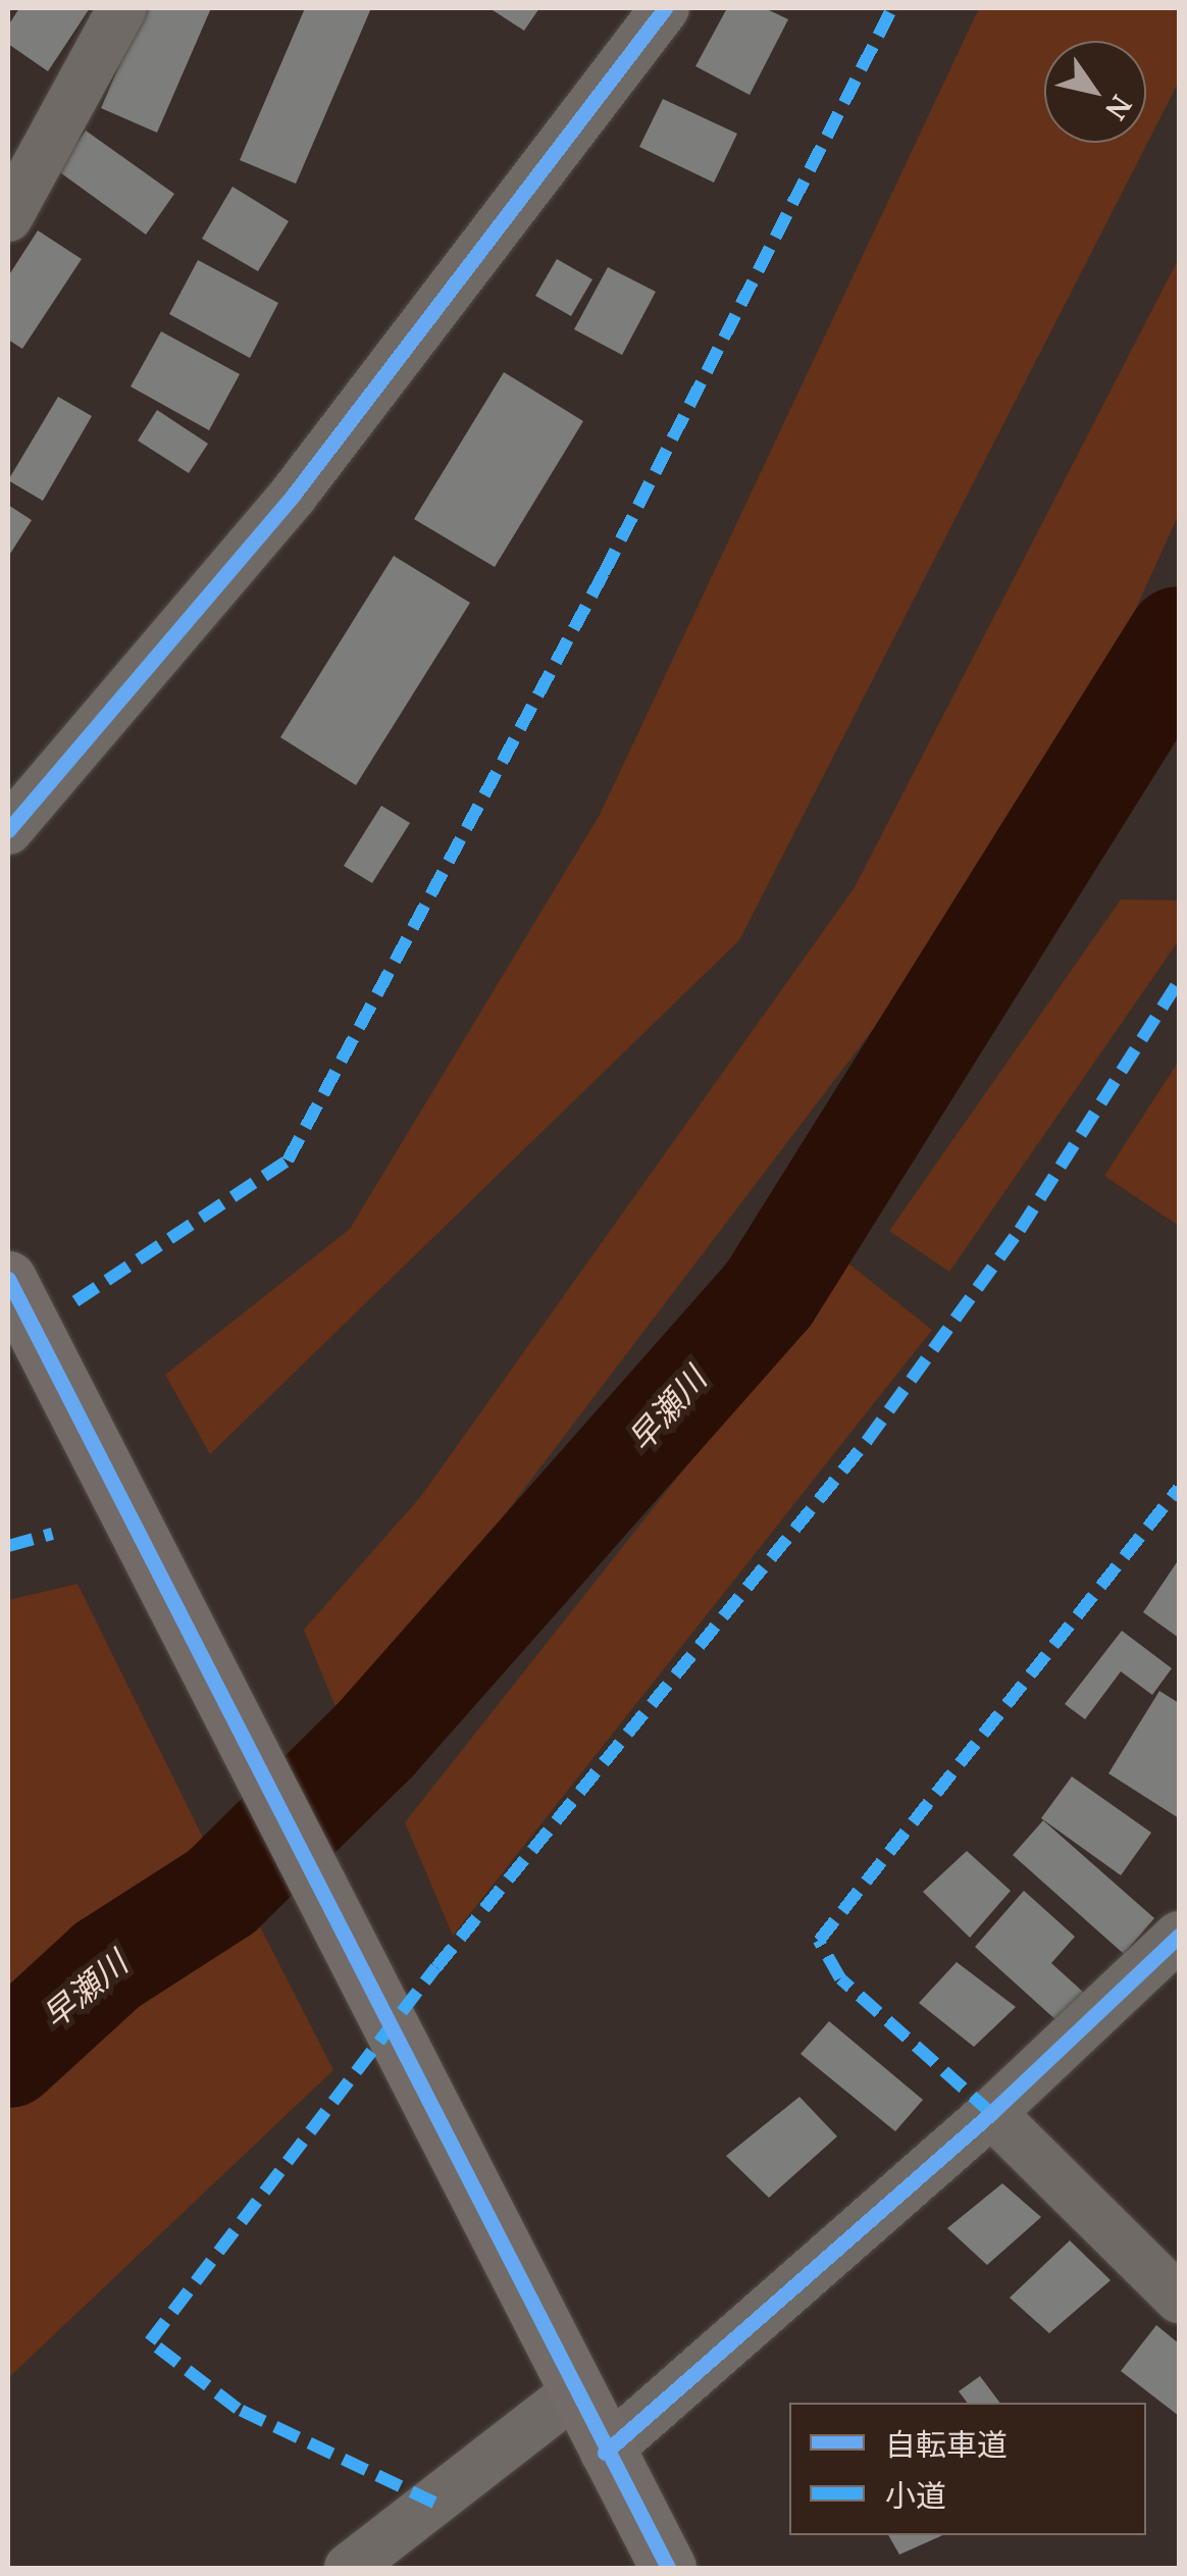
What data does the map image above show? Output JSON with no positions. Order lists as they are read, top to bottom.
{
  "water": ["早瀬川"],
  "legend": ["自転車道", "小道"],
  "north": "bottom right"
}
